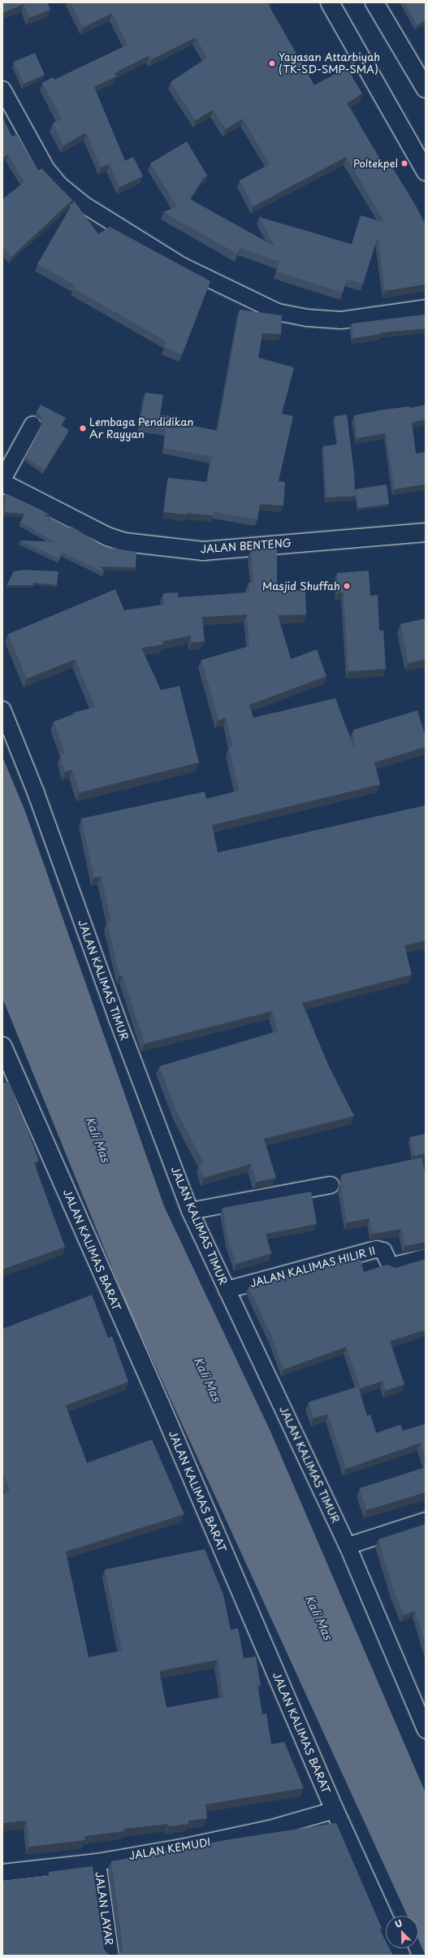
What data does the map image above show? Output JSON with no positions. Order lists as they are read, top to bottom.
{
  "streets": {
    "main road": ["JALAN BENTENG", "JALAN KALIMAS BARAT"],
    "street": [
      "JALAN KALIMAS TIMUR",
      "JALAN KALIMAS HILIR II",
      "JALAN KEMUDI",
      "JALAN LAYAR"
    ]
  },
  "crossings": [
    ["JALAN KALIMAS TIMUR", "JALAN KALIMAS HILIR II"],
    ["JALAN KALIMAS BARAT", "JALAN KEMUDI"],
    ["JALAN KEMUDI", "JALAN LAYAR"]
  ],
  "water": ["Kali Mas"],
  "places": [
    "Yayasan Attarbiyah (TK-SD-SMP-SMA)",
    "Poltekpel",
    "Lembaga Pendidikan Ar Rayyan",
    "Masjid Shuffah"
  ],
  "north": "top left"
}
